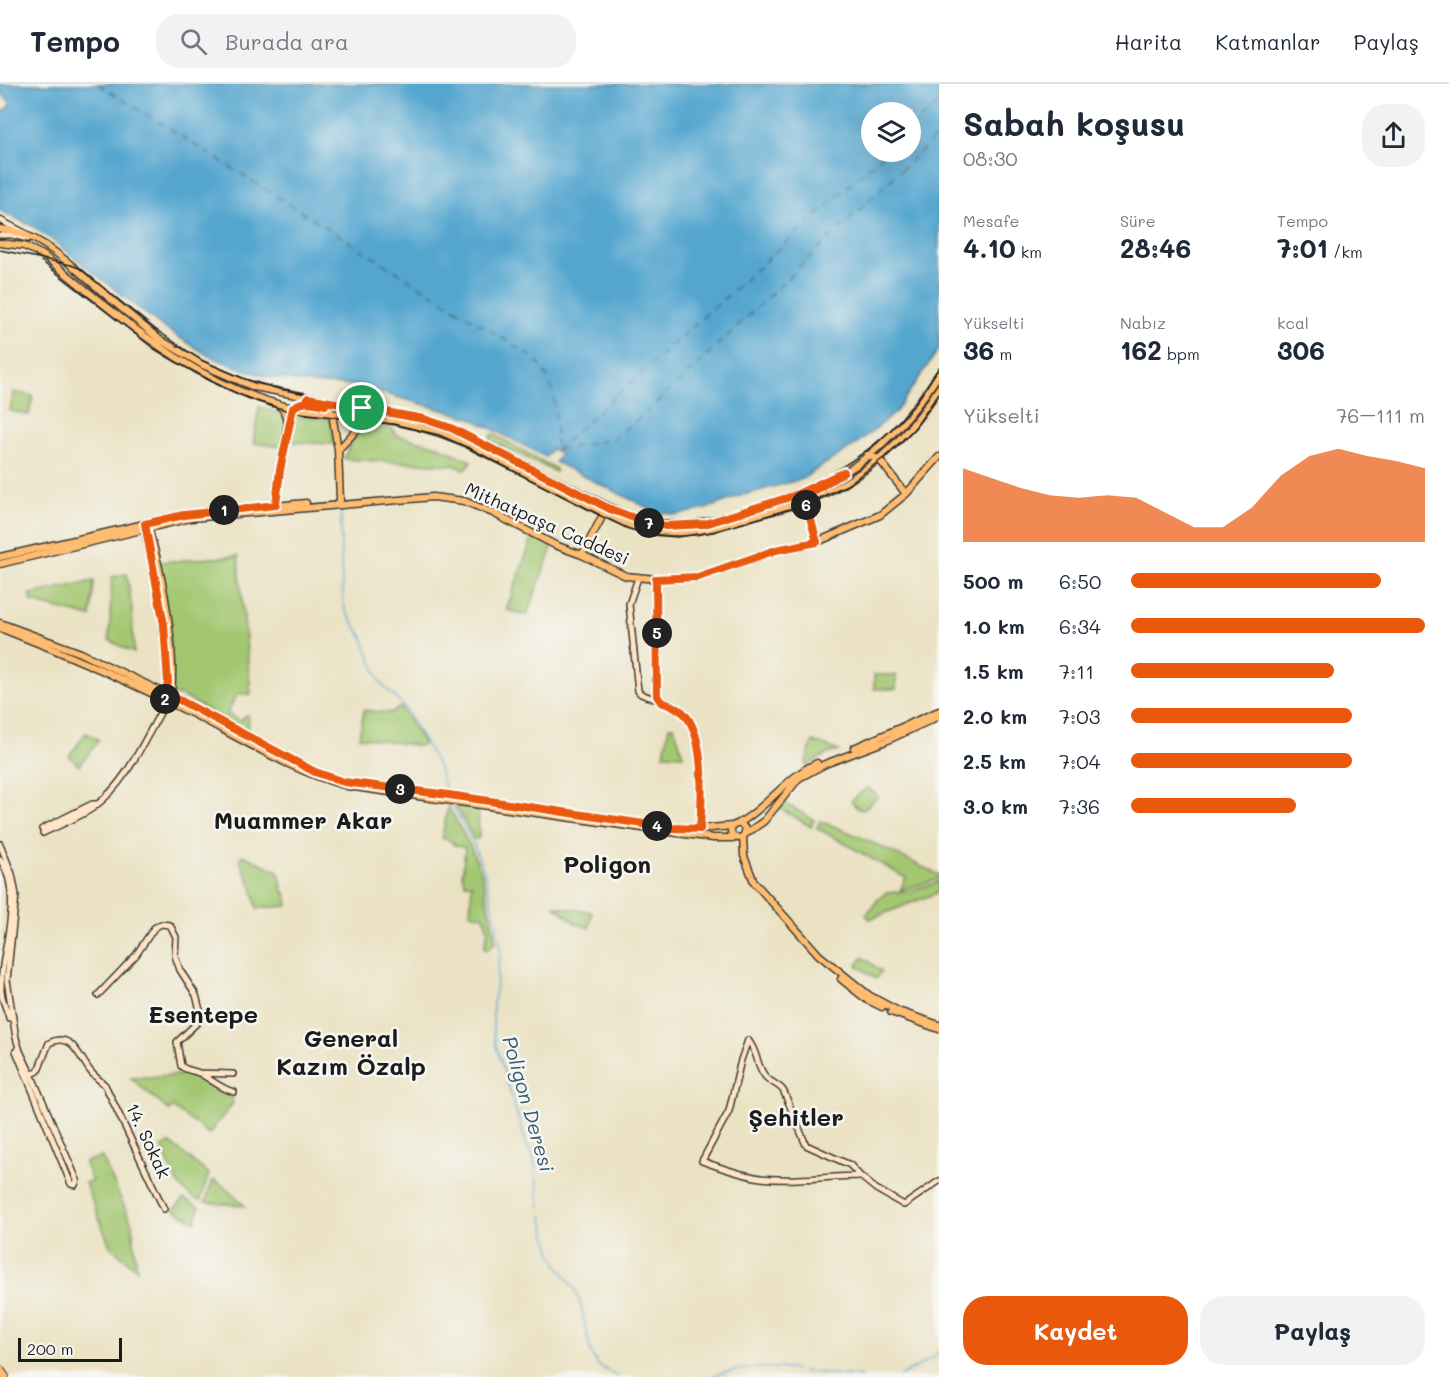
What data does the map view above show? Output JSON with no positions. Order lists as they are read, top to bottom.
{
  "streets": {
    "main road": ["Mithatpaşa Caddesi"],
    "street": ["14. Sokak"]
  },
  "districts": [
    "Muammer Akar",
    "Poligon",
    "Esentepe",
    "General Kazım Özalp",
    "Şehitler"
  ],
  "water": ["Poligon Deresi"],
  "scale_bar": "200 m",
  "page": {
    "header": "Tempo",
    "search": "Burada ara",
    "nav": ["Harita", "Katmanlar", "Paylaş"],
    "heading": ["Sabah koşusu", "08:30"],
    "stats": [
      ["Mesafe", "4.10 km"],
      ["Süre", "28:46"],
      ["Tempo", "7:01 /km"],
      ["Yükselti", "36 m"],
      ["Nabız", "162 bpm"],
      ["kcal", "306"]
    ],
    "chart": ["Yükselti", "76–111 m"],
    "pins": [
      "6",
      "1",
      "7",
      "5",
      "2",
      "3",
      "4"
    ],
    "list": [
      {
        "name": "500 m",
        "note": "6:50"
      },
      {
        "name": "1.0 km",
        "note": "6:34"
      },
      {
        "name": "1.5 km",
        "note": "7:11"
      },
      {
        "name": "2.0 km",
        "note": "7:03"
      },
      {
        "name": "2.5 km",
        "note": "7:04"
      },
      {
        "name": "3.0 km",
        "note": "7:36"
      }
    ],
    "buttons": ["Kaydet", "Paylaş"],
    "scale": "200 m"
  }
}
